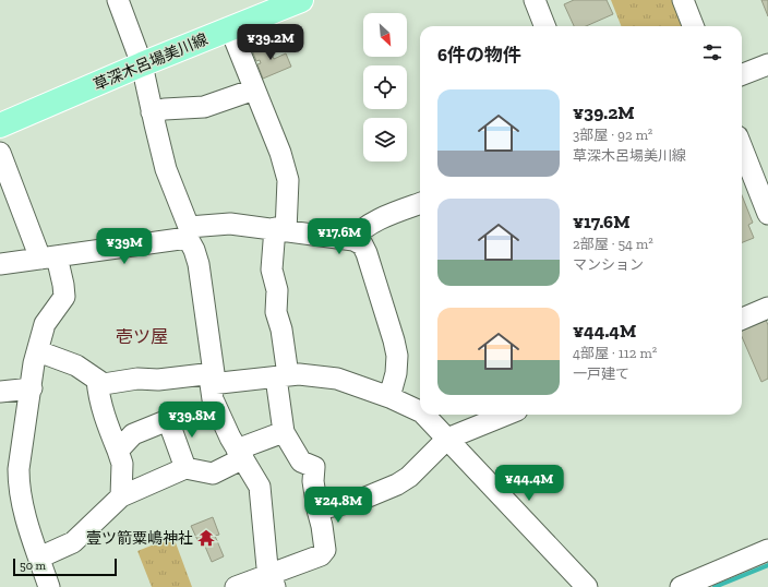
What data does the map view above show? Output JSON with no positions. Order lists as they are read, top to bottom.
{
  "streets": {
    "main road": ["草深木呂場美川線"]
  },
  "districts": ["壱ツ屋"],
  "places": {
    "temple": ["壹ツ箭粟嶋神社"]
  },
  "scale_bar": "50 m",
  "north": "bottom right",
  "page": {
    "price": [
      "¥39.2M",
      "¥17.6M",
      "¥39M",
      "¥39.8M",
      "¥44.4M",
      "¥24.8M"
    ],
    "heading": "6件の物件",
    "list": [
      {
        "name": "¥39.2M",
        "note": "3部屋 · 92 m² · 草深木呂場美川線"
      },
      {
        "name": "¥17.6M",
        "note": "2部屋 · 54 m² · マンション"
      },
      {
        "name": "¥44.4M",
        "note": "4部屋 · 112 m² · 一戸建て"
      }
    ],
    "scale": "50 m"
  }
}
